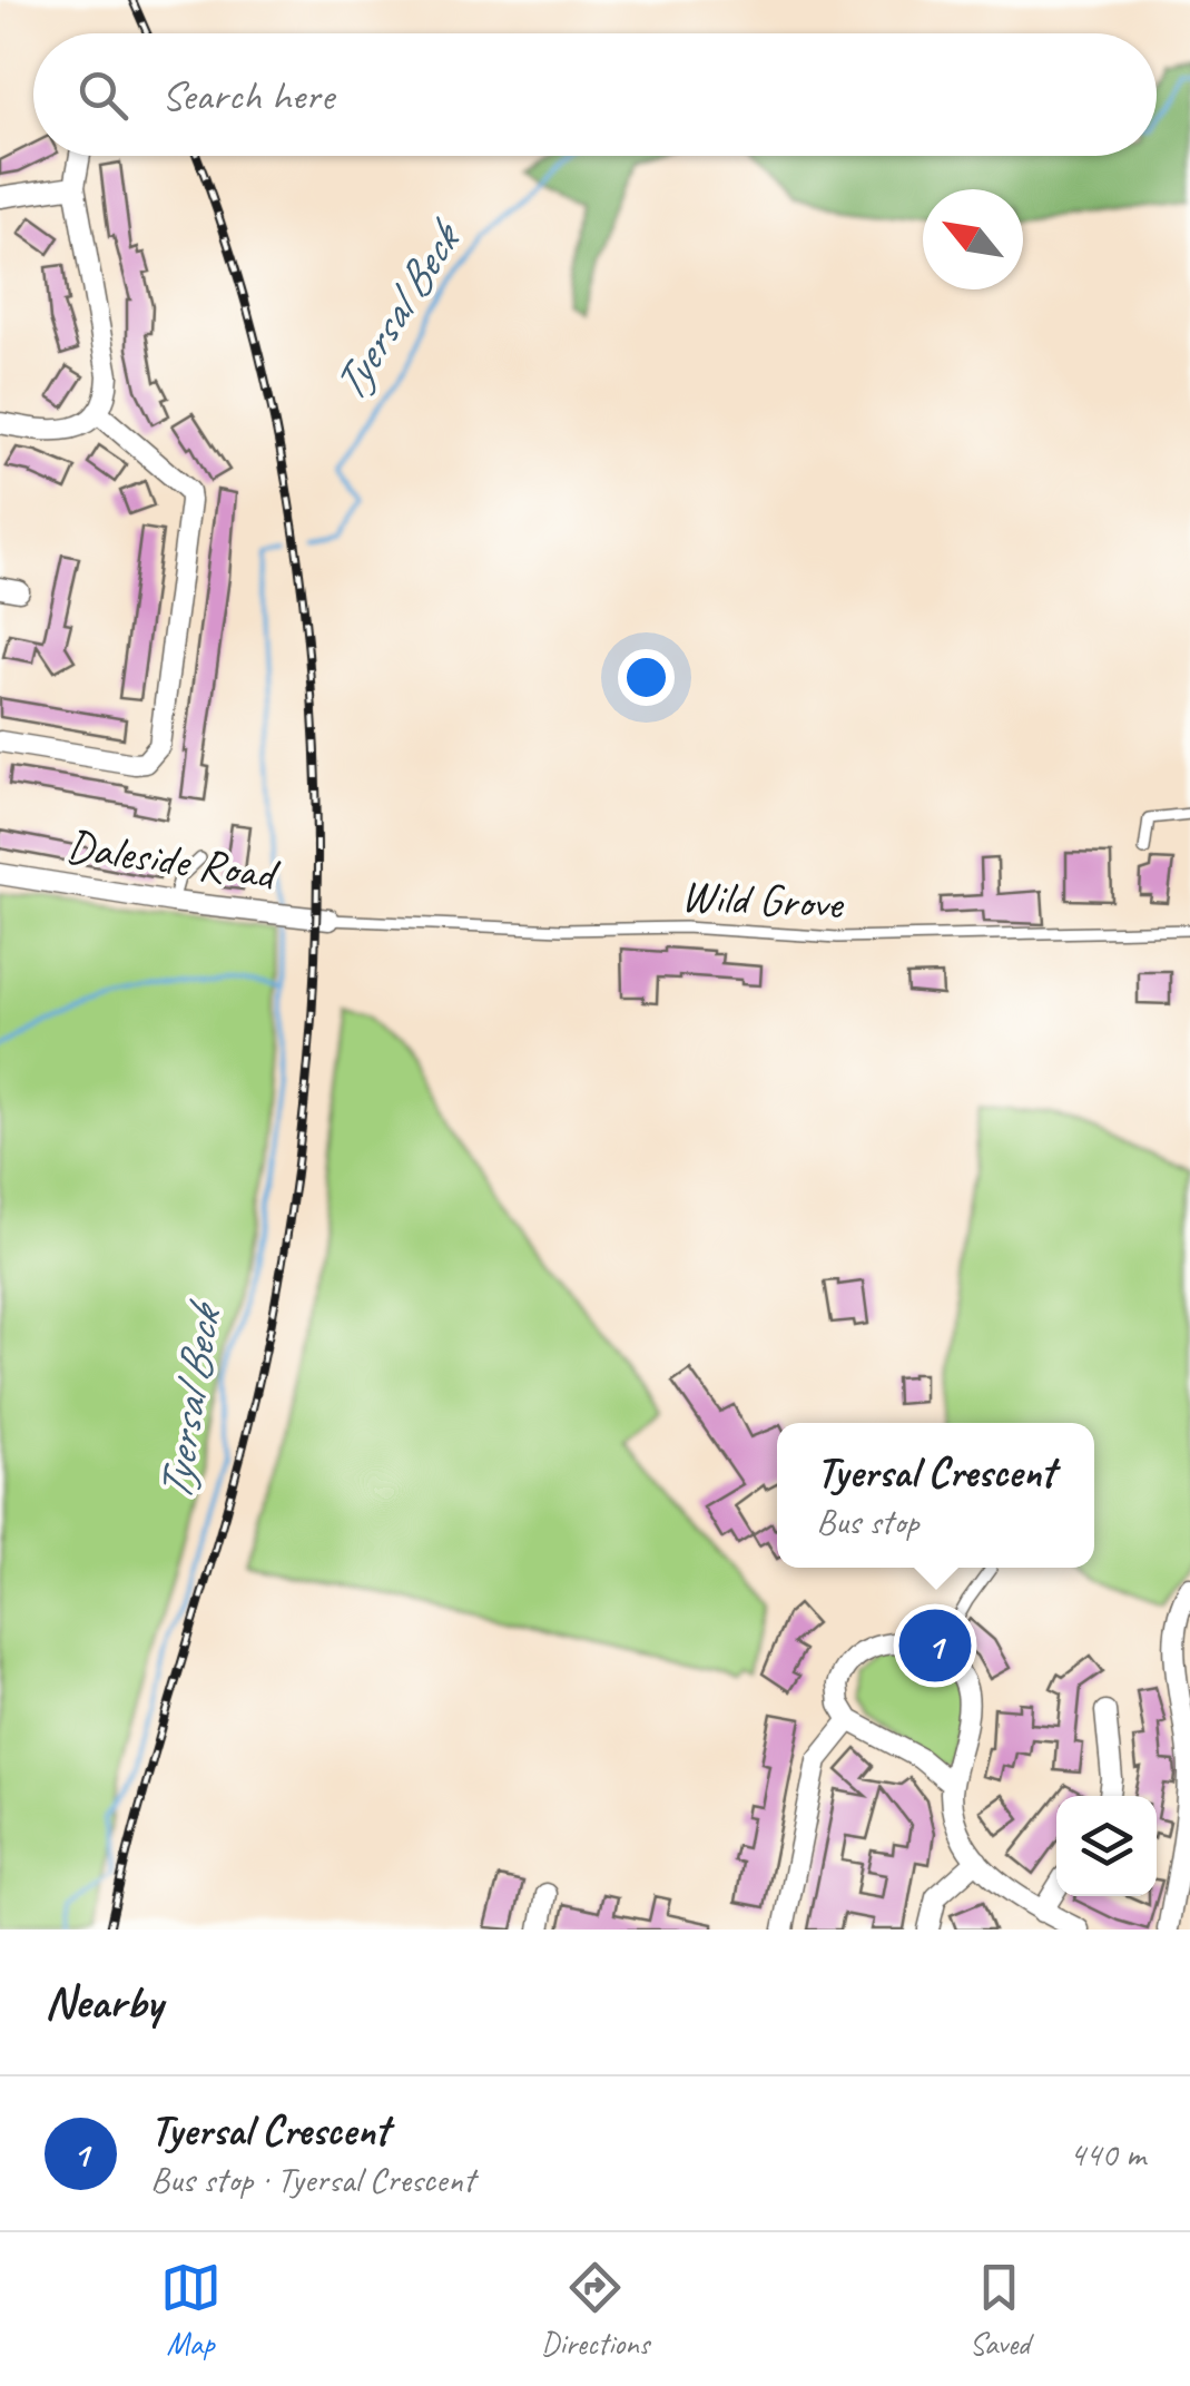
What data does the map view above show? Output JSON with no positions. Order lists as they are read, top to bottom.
{
  "streets": {
    "street": ["Daleside Road"],
    "lane": ["Wild Grove"]
  },
  "crossings": [
    ["Daleside Road", "Wild Grove"]
  ],
  "water": ["Tyersal Beck"],
  "north": "top left",
  "page": {
    "search": "Search here",
    "popup": ["Tyersal Crescent", "Bus stop"],
    "pins": "1",
    "heading": "Nearby",
    "list": [
      {
        "mark": "1",
        "name": "Tyersal Crescent",
        "note": "Bus stop · Tyersal Crescent",
        "value": "440 m"
      }
    ],
    "nav": ["Map", "Directions", "Saved"]
  }
}
